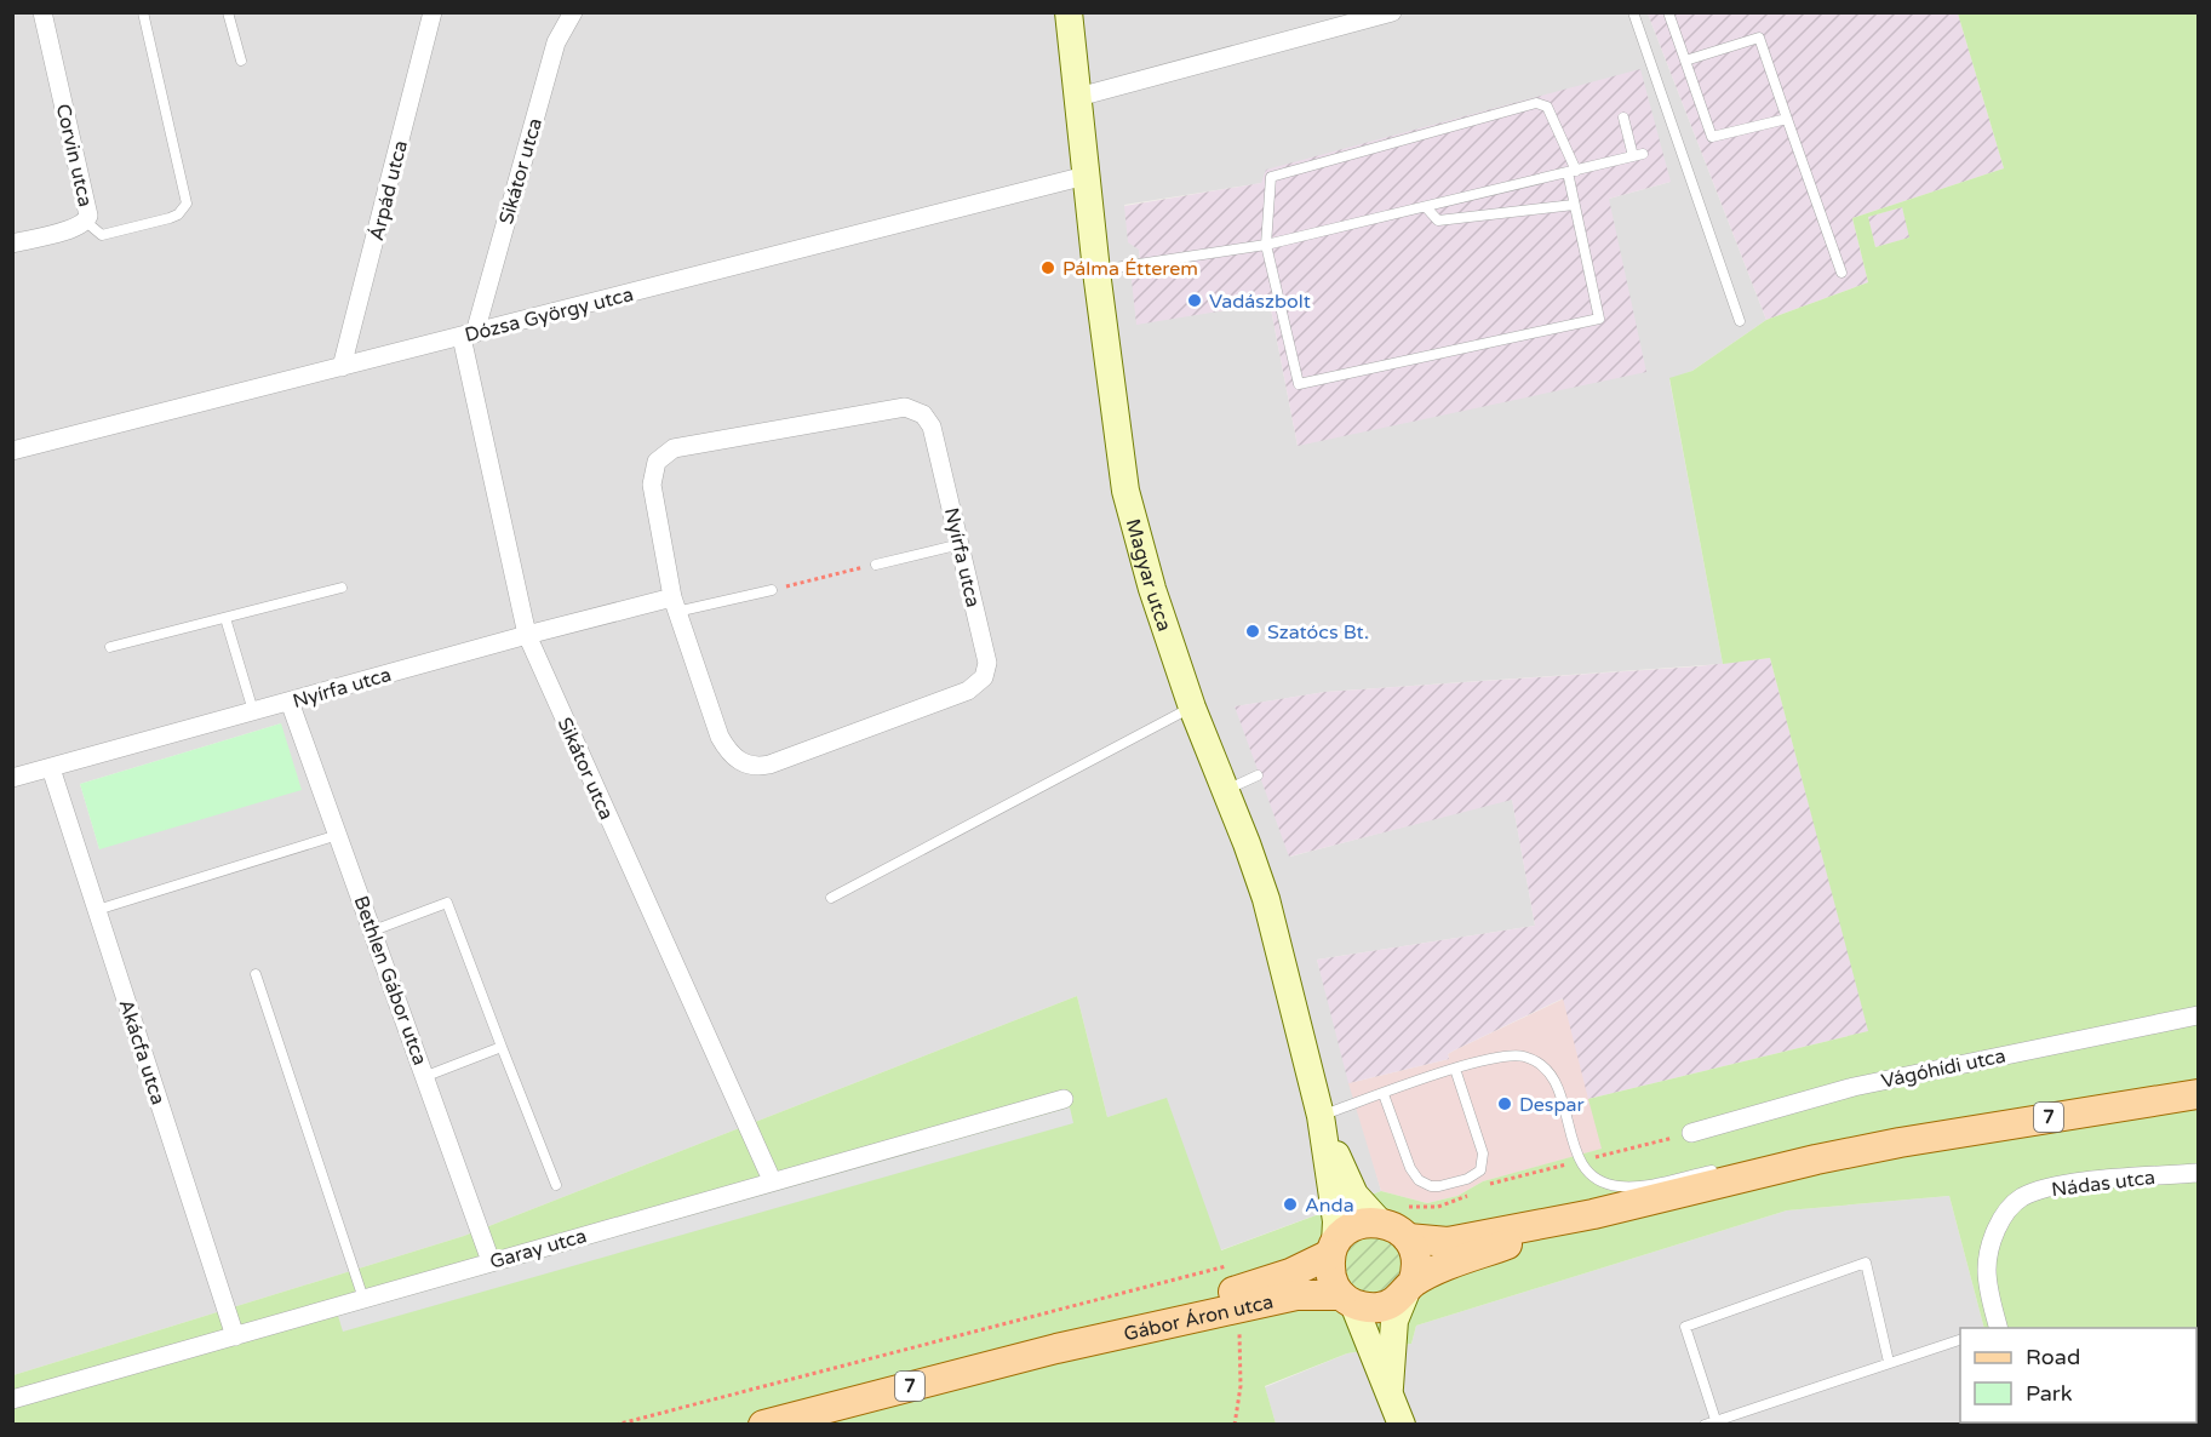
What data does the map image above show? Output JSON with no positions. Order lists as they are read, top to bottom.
{
  "streets": {
    "main road": ["7", "Gábor Áron utca"],
    "street": [
      "Corvin utca",
      "Sikátor utca",
      "Árpád utca",
      "Dózsa György utca",
      "Nyírfa utca",
      "Magyar utca",
      "Bethlen Gábor utca",
      "Akácfa utca",
      "Vágóhídi utca",
      "Nádas utca",
      "Garay utca"
    ]
  },
  "crossings": [
    ["Sikátor utca", "Dózsa György utca"],
    ["Sikátor utca", "Nyírfa utca"],
    ["Sikátor utca", "Garay utca"],
    ["Árpád utca", "Dózsa György utca"],
    ["Dózsa György utca", "Magyar utca"],
    ["Nyírfa utca", "Bethlen Gábor utca"],
    ["Nyírfa utca", "Akácfa utca"],
    ["Magyar utca", "7"],
    ["Magyar utca", "Gábor Áron utca"],
    ["Bethlen Gábor utca", "Garay utca"],
    ["Akácfa utca", "Garay utca"],
    ["7", "Gábor Áron utca"]
  ],
  "places": [
    "Pálma Étterem",
    "Vadászbolt",
    "Szatócs Bt.",
    "Despar",
    "Anda"
  ],
  "legend": ["Road", "Park"]
}
